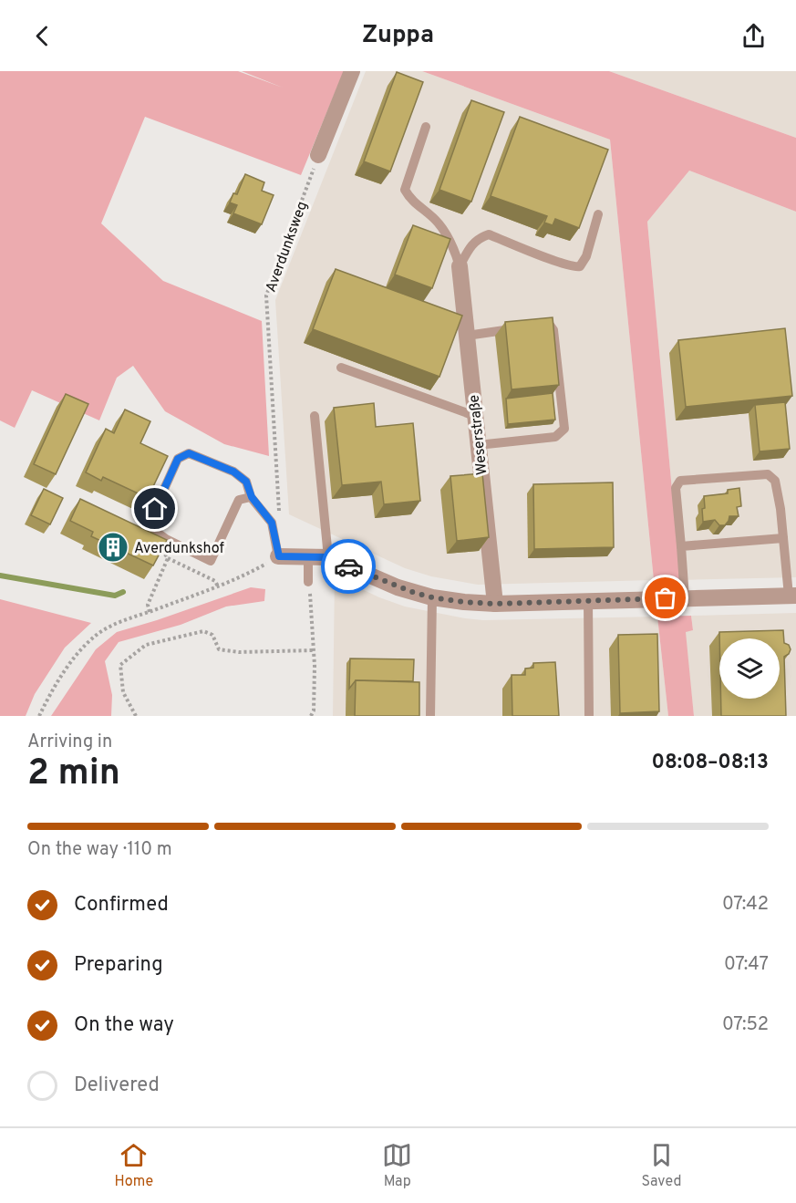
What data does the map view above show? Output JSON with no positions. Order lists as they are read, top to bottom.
{
  "streets": {
    "street": ["Weserstraße"],
    "path": ["Averdunksweg"]
  },
  "places": {
    "building": ["Averdunkshof"]
  },
  "page": {
    "header": "Zuppa",
    "heading": ["2 min", "Arriving in", "08:08–08:13"],
    "bar": "On the way · 110 m",
    "list": [
      ["Confirmed", "07:42"],
      ["Preparing", "07:47"],
      ["On the way", "07:52"],
      "Delivered"
    ],
    "tabs": ["Home", "Map", "Saved"]
  }
}
